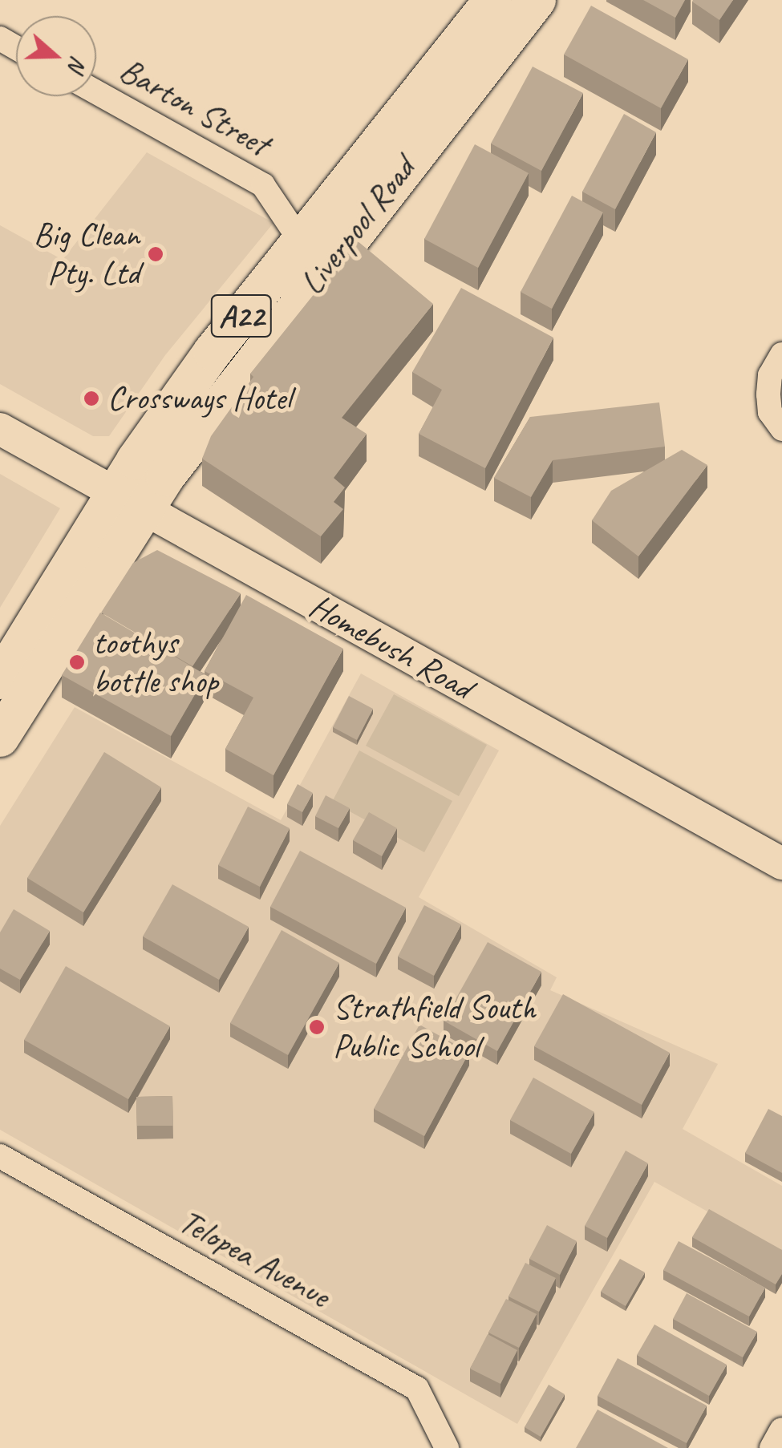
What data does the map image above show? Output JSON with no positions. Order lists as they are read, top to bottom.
{
  "streets": {
    "highway": ["Liverpool Road", "A22"],
    "main road": ["Homebush Road"],
    "street": ["Barton Street", "Telopea Avenue"]
  },
  "crossings": [
    ["Barton Street", "Liverpool Road"],
    ["Liverpool Road", "Homebush Road"]
  ],
  "places": [
    "Big Clean Pty. Ltd",
    "Crossways Hotel",
    "toothys bottle shop",
    "Strathfield South Public School"
  ],
  "north": "right"
}
